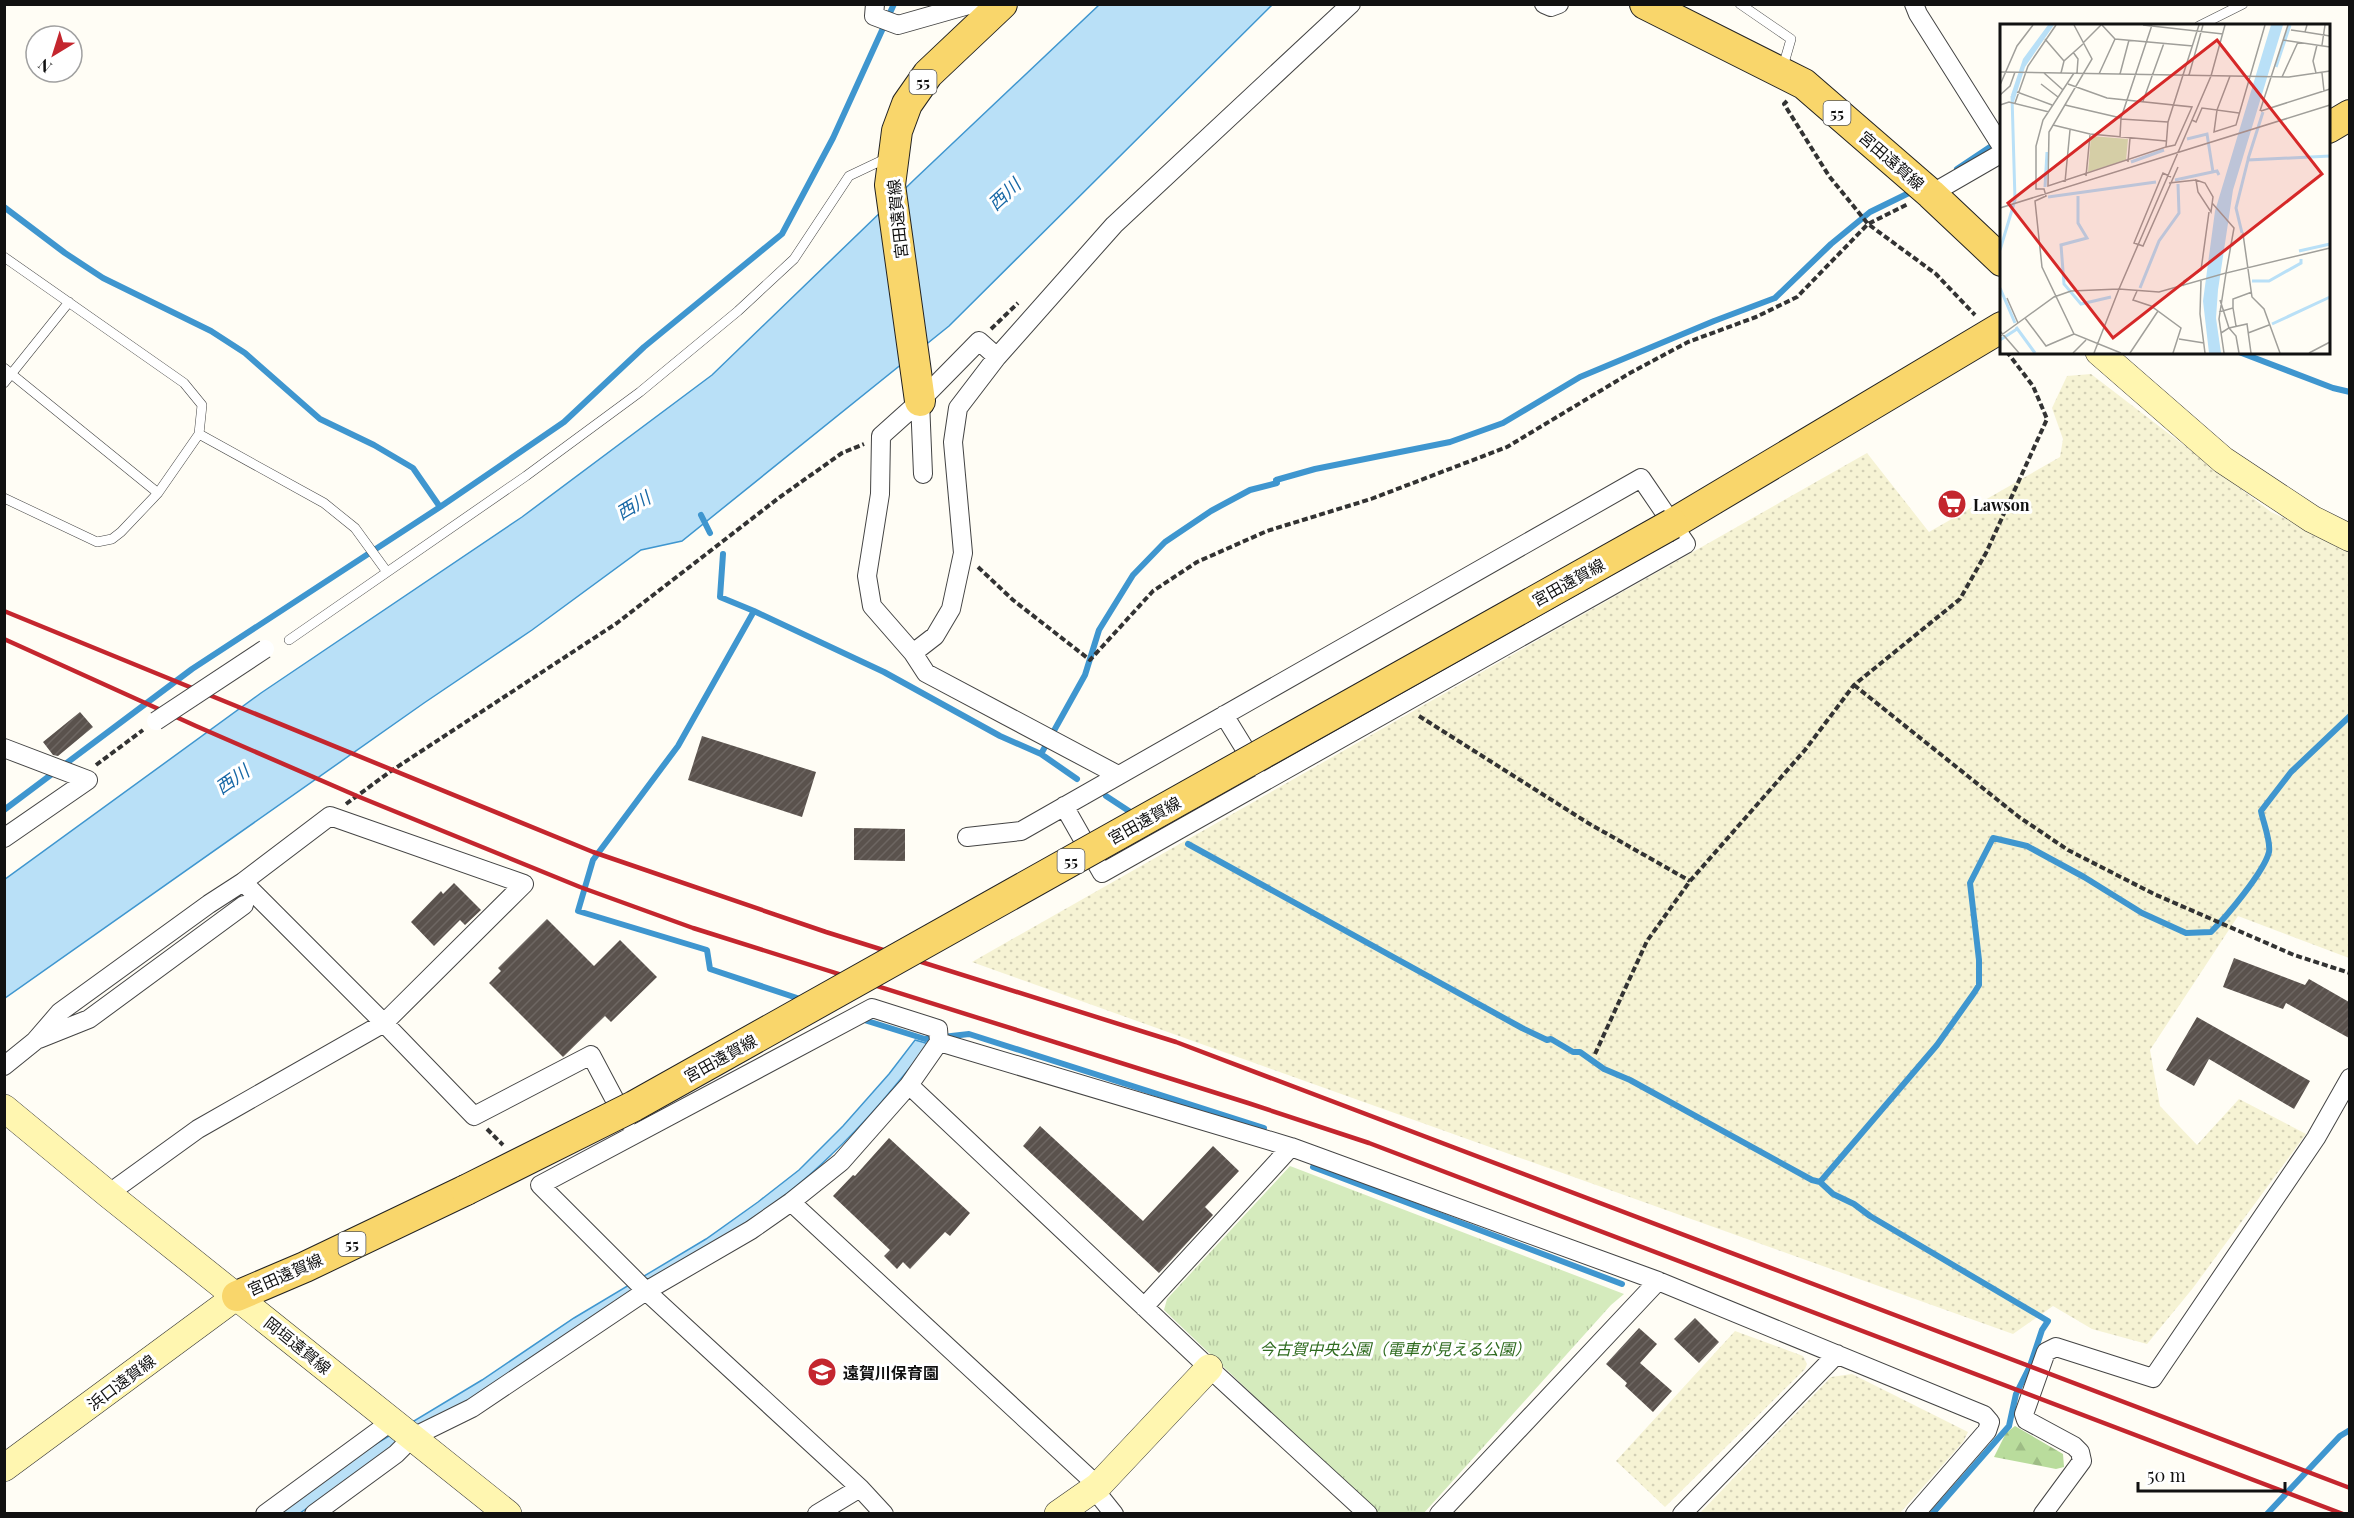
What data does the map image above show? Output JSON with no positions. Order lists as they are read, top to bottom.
{
  "streets": {
    "main road": [
      "55",
      "宮田遠賀線",
      "岡垣遠賀線",
      "浜口遠賀線"
    ]
  },
  "crossings": [
    ["宮田遠賀線", "岡垣遠賀線"],
    ["宮田遠賀線", "浜口遠賀線"],
    ["岡垣遠賀線", "浜口遠賀線"]
  ],
  "water": ["西川"],
  "parks": ["今古賀中央公園（電車が見える公園）"],
  "places": {
    "supermarket": ["Lawson"],
    "school or university": ["遠賀川保育園"]
  },
  "scale_bar": "50 m",
  "north": "bottom left"
}
